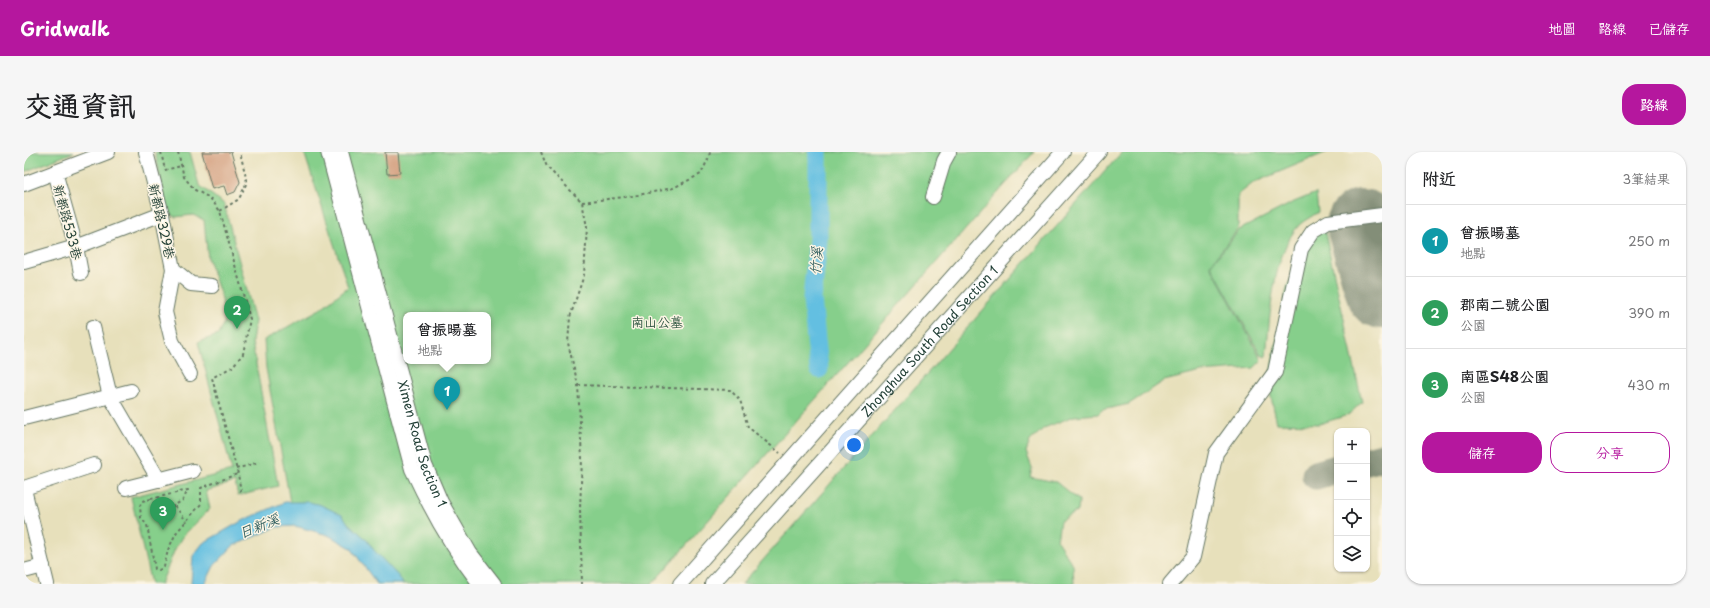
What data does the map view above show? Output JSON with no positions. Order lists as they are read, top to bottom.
{
  "streets": {
    "street": [
      "新都路329巷",
      "新都路533巷",
      "Zhonghua South Road Section 1",
      "Ximen Road Section 1"
    ]
  },
  "water": ["竹溪", "日新溪"],
  "parks": ["南山公墓"],
  "page": {
    "header": "Gridwalk",
    "nav": ["地圖", "路線", "已儲存"],
    "title": "交通資訊",
    "buttons": [
      "路線",
      ["儲存", "分享"]
    ],
    "heading": ["附近", "3筆結果"],
    "list": [
      {
        "mark": "1",
        "name": "曾振暘墓",
        "note": "地點",
        "value": "250 m"
      },
      {
        "mark": "2",
        "name": "郡南二號公園",
        "note": "公園",
        "value": "390 m"
      },
      {
        "mark": "3",
        "name": "南區S48公園",
        "note": "公園",
        "value": "430 m"
      }
    ],
    "pins": ["2", "1", "3"],
    "popup": ["曾振暘墓", "地點"],
    "map_buttons": ["+", "−"]
  }
}
